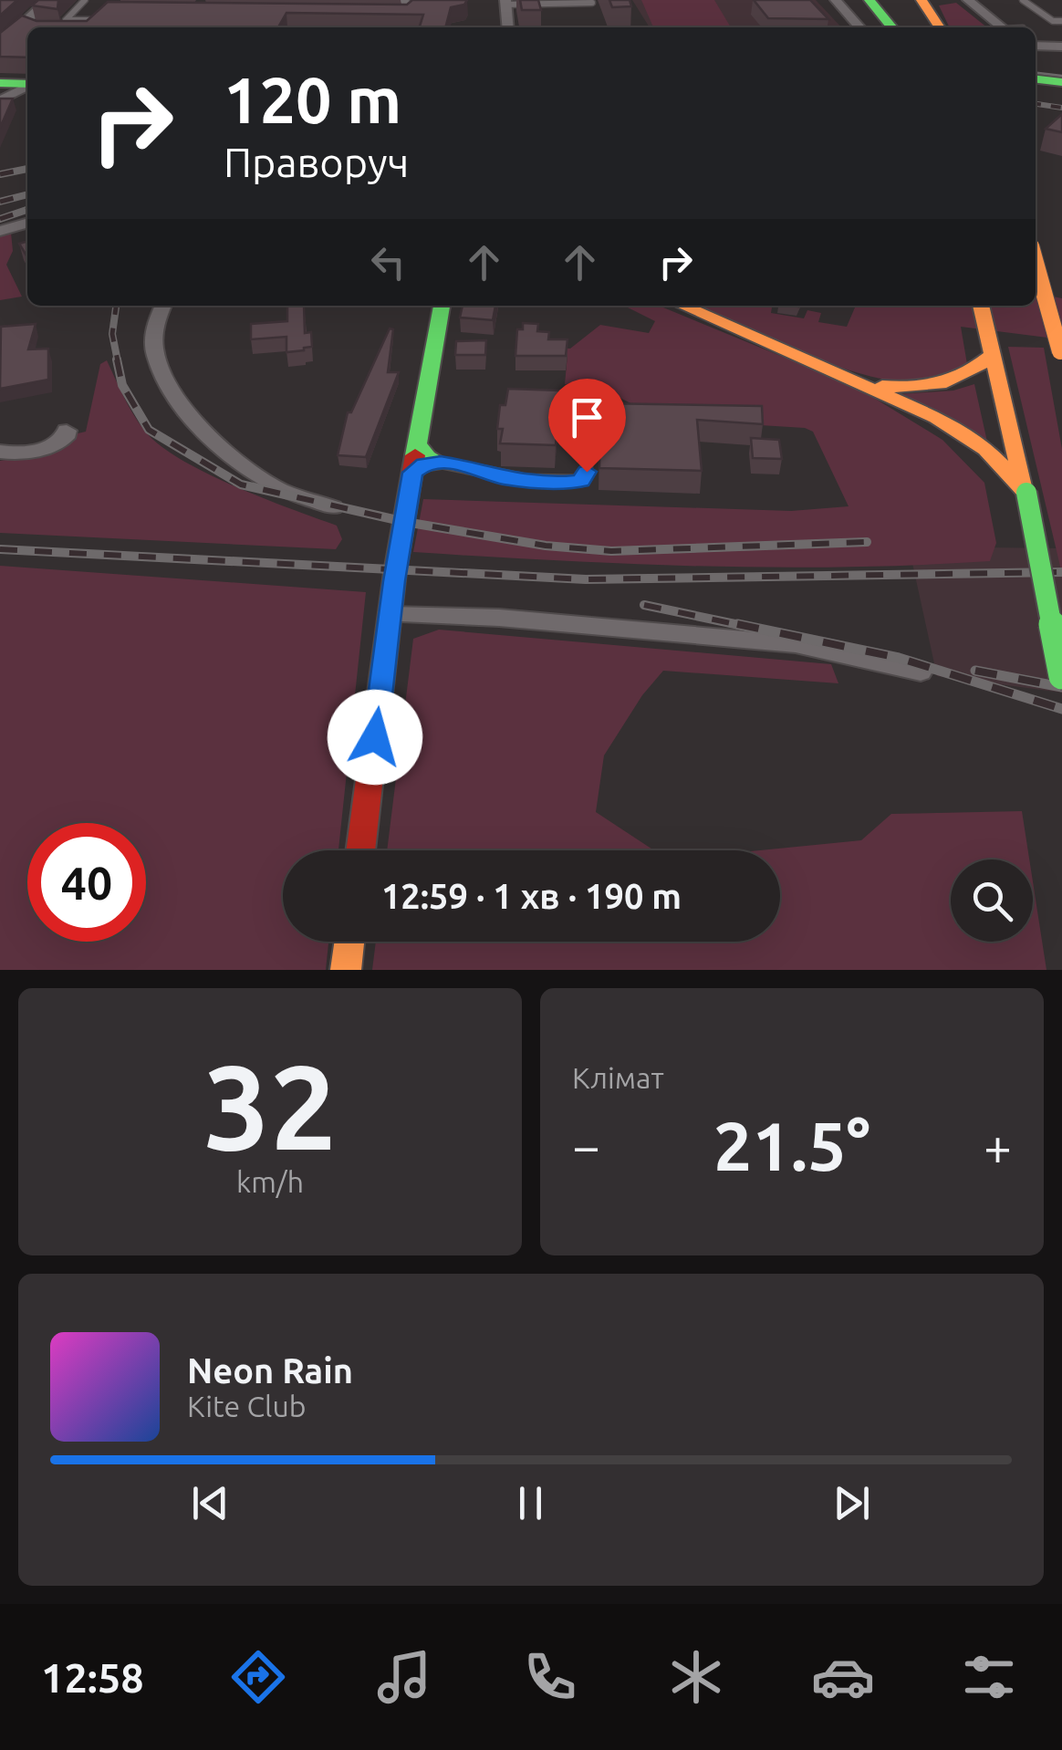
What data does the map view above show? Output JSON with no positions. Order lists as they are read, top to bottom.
{
  "page": {
    "turn": ["120 m", "Праворуч"],
    "limit": "40",
    "trip": "12:59 · 1 хв · 190 m",
    "tile": [
      ["32", "km/h"],
      "Клімат"
    ],
    "heat": ["−", "21.5°", "+"],
    "song": ["Neon Rain", "Kite Club"],
    "tabs": "12:58"
  }
}
